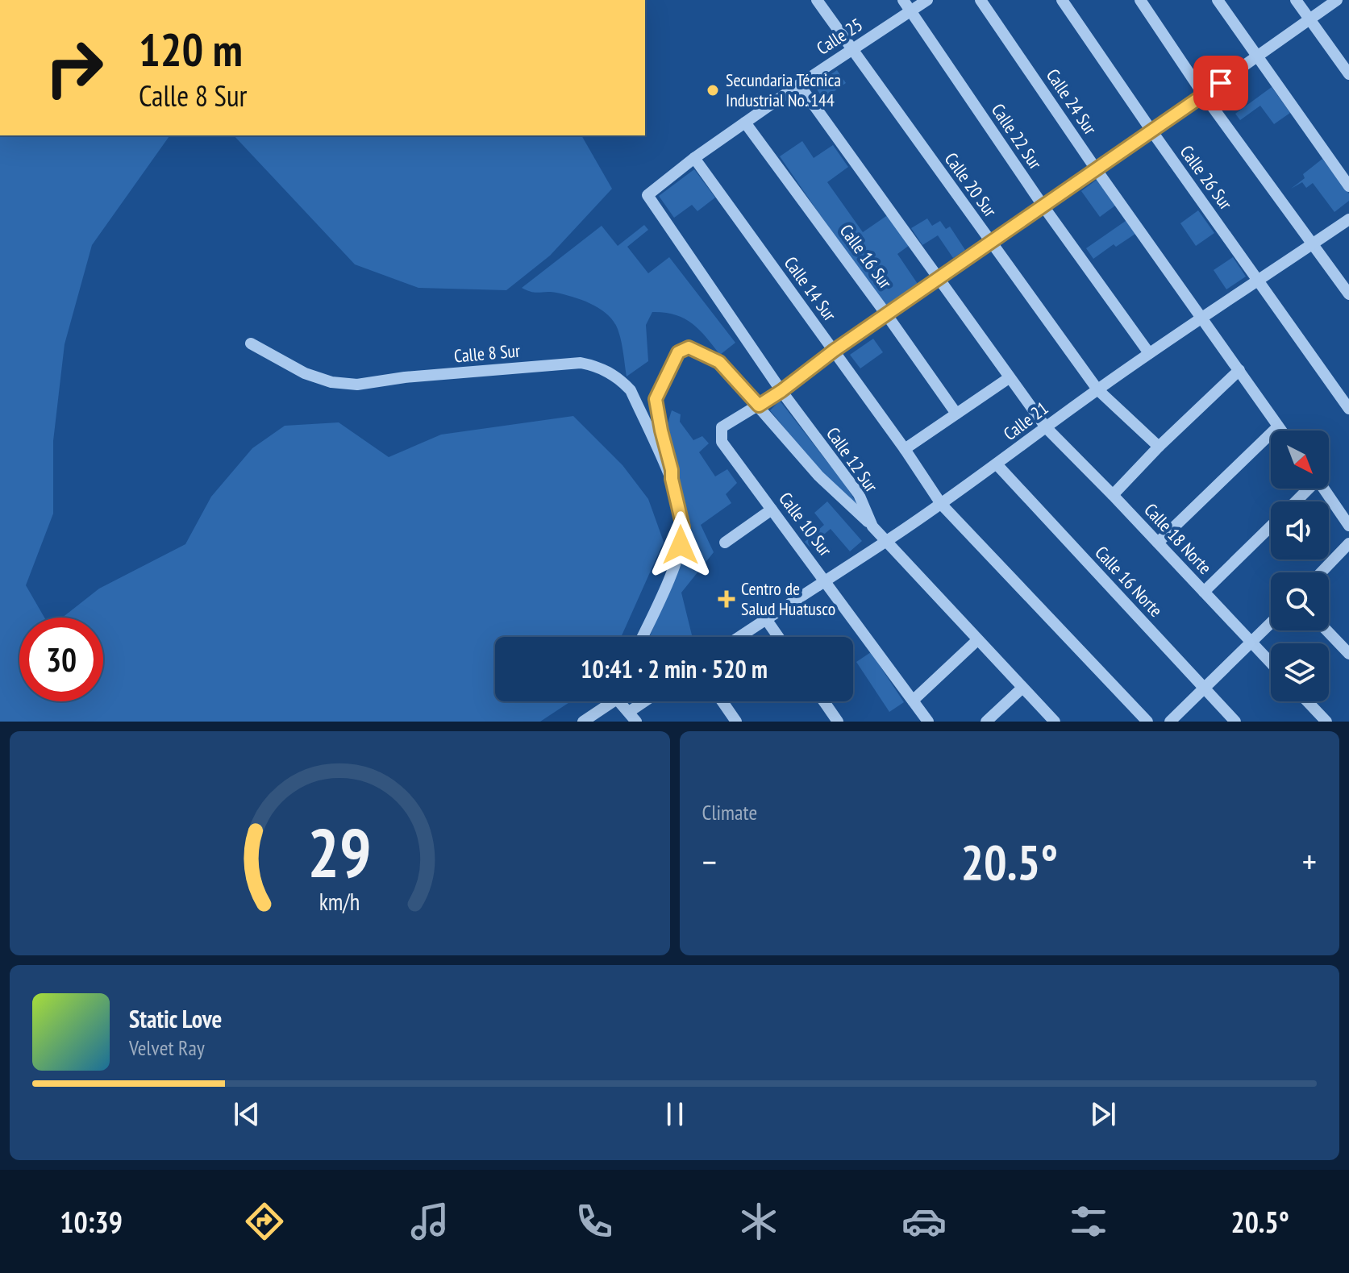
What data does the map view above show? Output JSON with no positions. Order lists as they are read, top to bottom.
{
  "streets": {
    "street": [
      "Calle 25",
      "Calle 24 Sur",
      "Calle 22 Sur",
      "Calle 26 Sur",
      "Calle 20 Sur",
      "Calle 16 Sur",
      "Calle 14 Sur",
      "Calle 8 Sur",
      "Calle 21",
      "Calle 12 Sur",
      "Calle 10 Sur",
      "Calle 18 Norte",
      "Calle 16 Norte"
    ]
  },
  "crossings": [
    ["Calle 25", "Calle 22 Sur"],
    ["Calle 25", "Calle 20 Sur"],
    ["Calle 25", "Calle 16 Sur"],
    ["Calle 25", "Calle 14 Sur"],
    ["Calle 25", "Calle 12 Sur"],
    ["Calle 25", "Calle 18 Norte"],
    ["Calle 24 Sur", "Calle 21"],
    ["Calle 22 Sur", "Calle 21"],
    ["Calle 26 Sur", "Calle 21"],
    ["Calle 20 Sur", "Calle 21"],
    ["Calle 14 Sur", "Calle 21"],
    ["Calle 8 Sur", "Calle 12 Sur"],
    ["Calle 8 Sur", "Calle 10 Sur"],
    ["Calle 21", "Calle 12 Sur"],
    ["Calle 21", "Calle 10 Sur"],
    ["Calle 21", "Calle 18 Norte"],
    ["Calle 21", "Calle 16 Norte"]
  ],
  "places": {
    "other": ["Secundaria Técnica Industrial No. 144"],
    "health": ["Centro de Salud Huatusco"]
  },
  "north": "bottom right",
  "page": {
    "turn": ["120 m", "Calle 8 Sur"],
    "limit": "30",
    "trip": "10:41 · 2 min · 520 m",
    "tile": "Climate",
    "heat": ["−", "20.5°", "+"],
    "song": ["Static Love", "Velvet Ray"],
    "tabs": ["10:39", "20.5°"],
    "gauge": ["29", "km/h"]
  }
}
